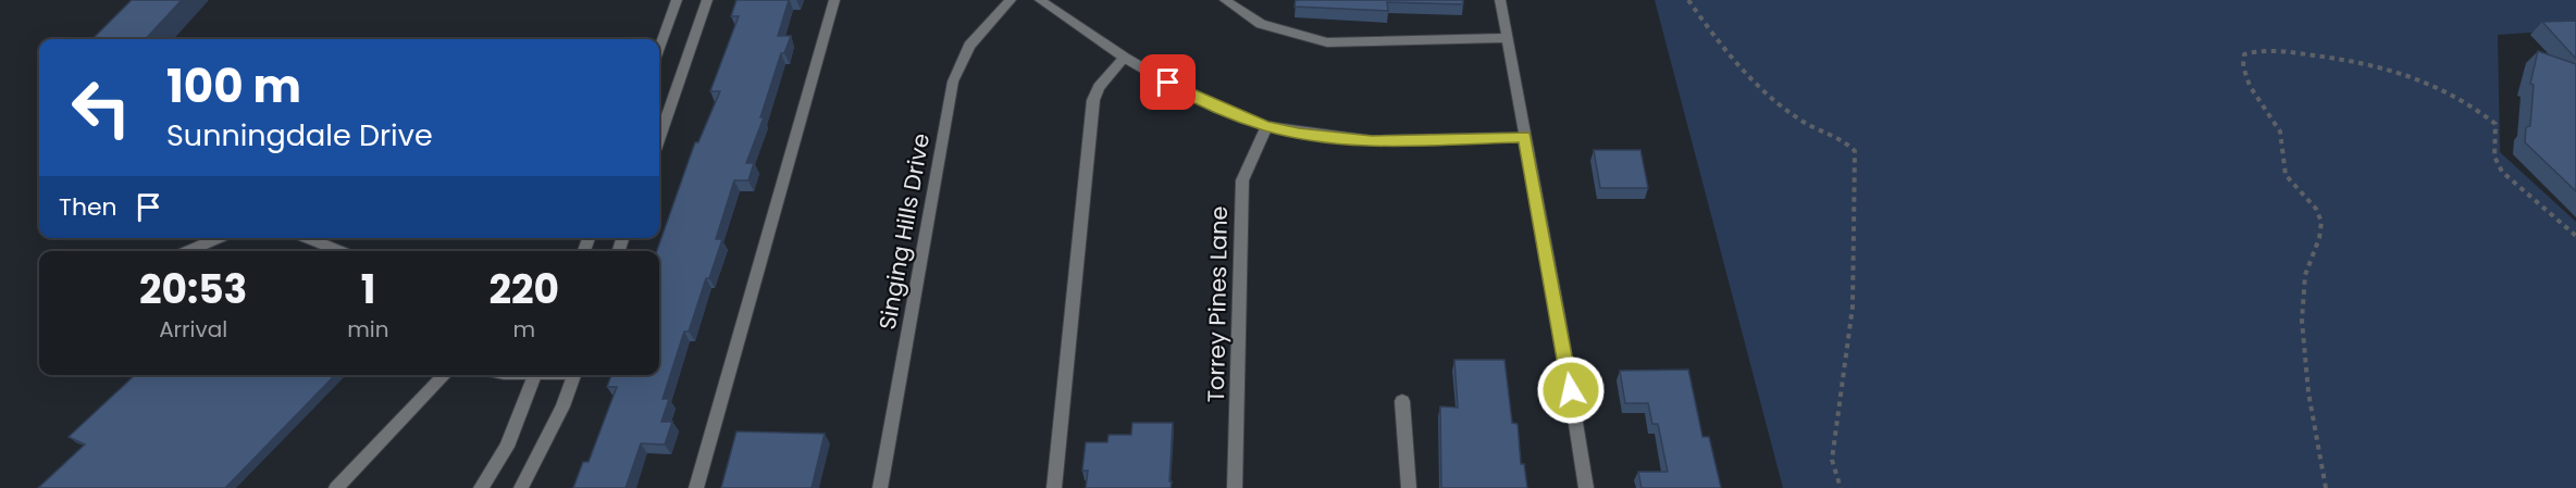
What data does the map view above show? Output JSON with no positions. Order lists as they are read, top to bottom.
{
  "streets": {
    "street": ["Singing Hills Drive", "Torrey Pines Lane"]
  },
  "page": {
    "turn": ["100 m", "Sunningdale Drive"],
    "then": "Then",
    "eta": [
      "20:53",
      "Arrival",
      "1",
      "min",
      "220",
      "m"
    ]
  }
}
